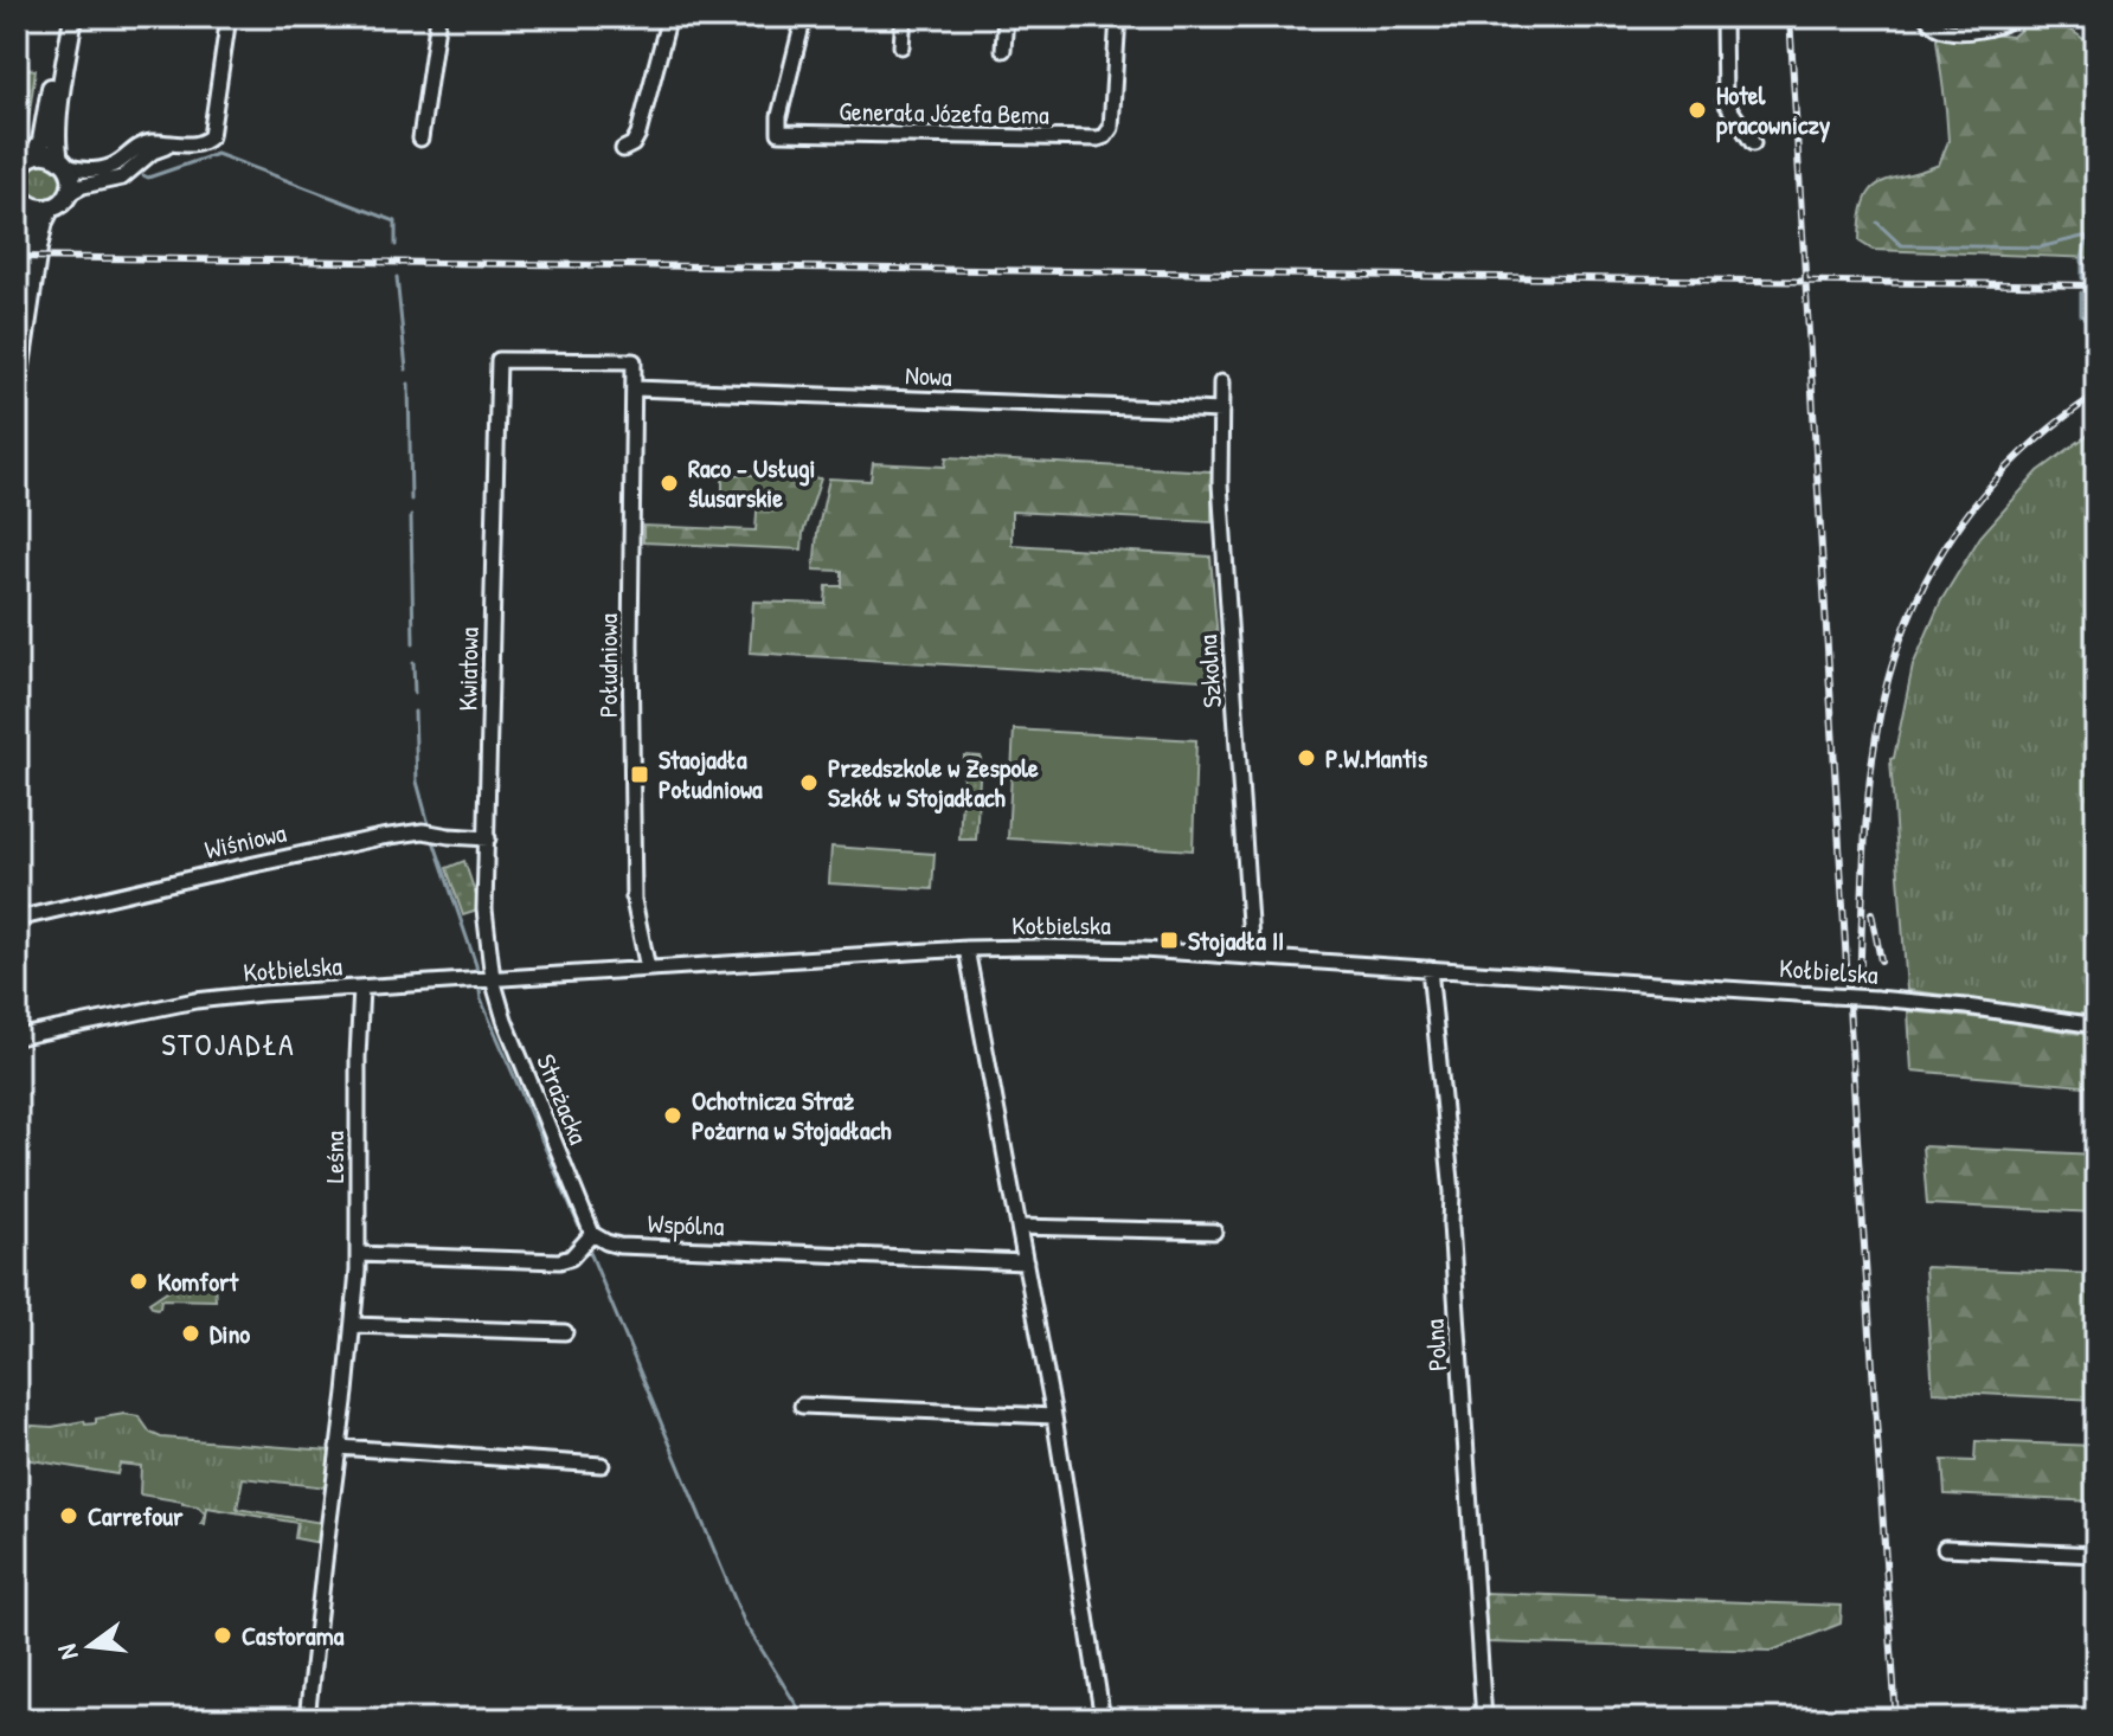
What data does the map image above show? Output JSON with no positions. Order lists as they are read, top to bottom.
{
  "streets": {
    "street": [
      "Generała Józefa Bema",
      "Nowa",
      "Południowa",
      "Kwiatowa",
      "Szkolna",
      "Wiśniowa",
      "Kołbielska",
      "Strażacka",
      "Leśna",
      "Wspólna",
      "Polna"
    ]
  },
  "crossings": [
    ["Nowa", "Południowa"],
    ["Nowa", "Szkolna"],
    ["Południowa", "Kwiatowa"],
    ["Południowa", "Kołbielska"],
    ["Kwiatowa", "Wiśniowa"],
    ["Kwiatowa", "Kołbielska"],
    ["Kwiatowa", "Strażacka"],
    ["Szkolna", "Kołbielska"],
    ["Kołbielska", "Strażacka"],
    ["Kołbielska", "Leśna"],
    ["Kołbielska", "Polna"],
    ["Strażacka", "Wspólna"]
  ],
  "districts": ["STOJADŁA"],
  "places": {
    "other": [
      "Hotel pracowniczy",
      "Raco - Usługi ślusarskie",
      "P.W.Mantis",
      "Przedszkole w Zespole Szkół w Stojadłach",
      "Ochotnicza Straż Pożarna w Stojadłach",
      "Komfort",
      "Dino",
      "Carrefour",
      "Castorama"
    ],
    "transit": ["Staojadła Południowa", "Stojadła II"]
  },
  "north": "left"
}
